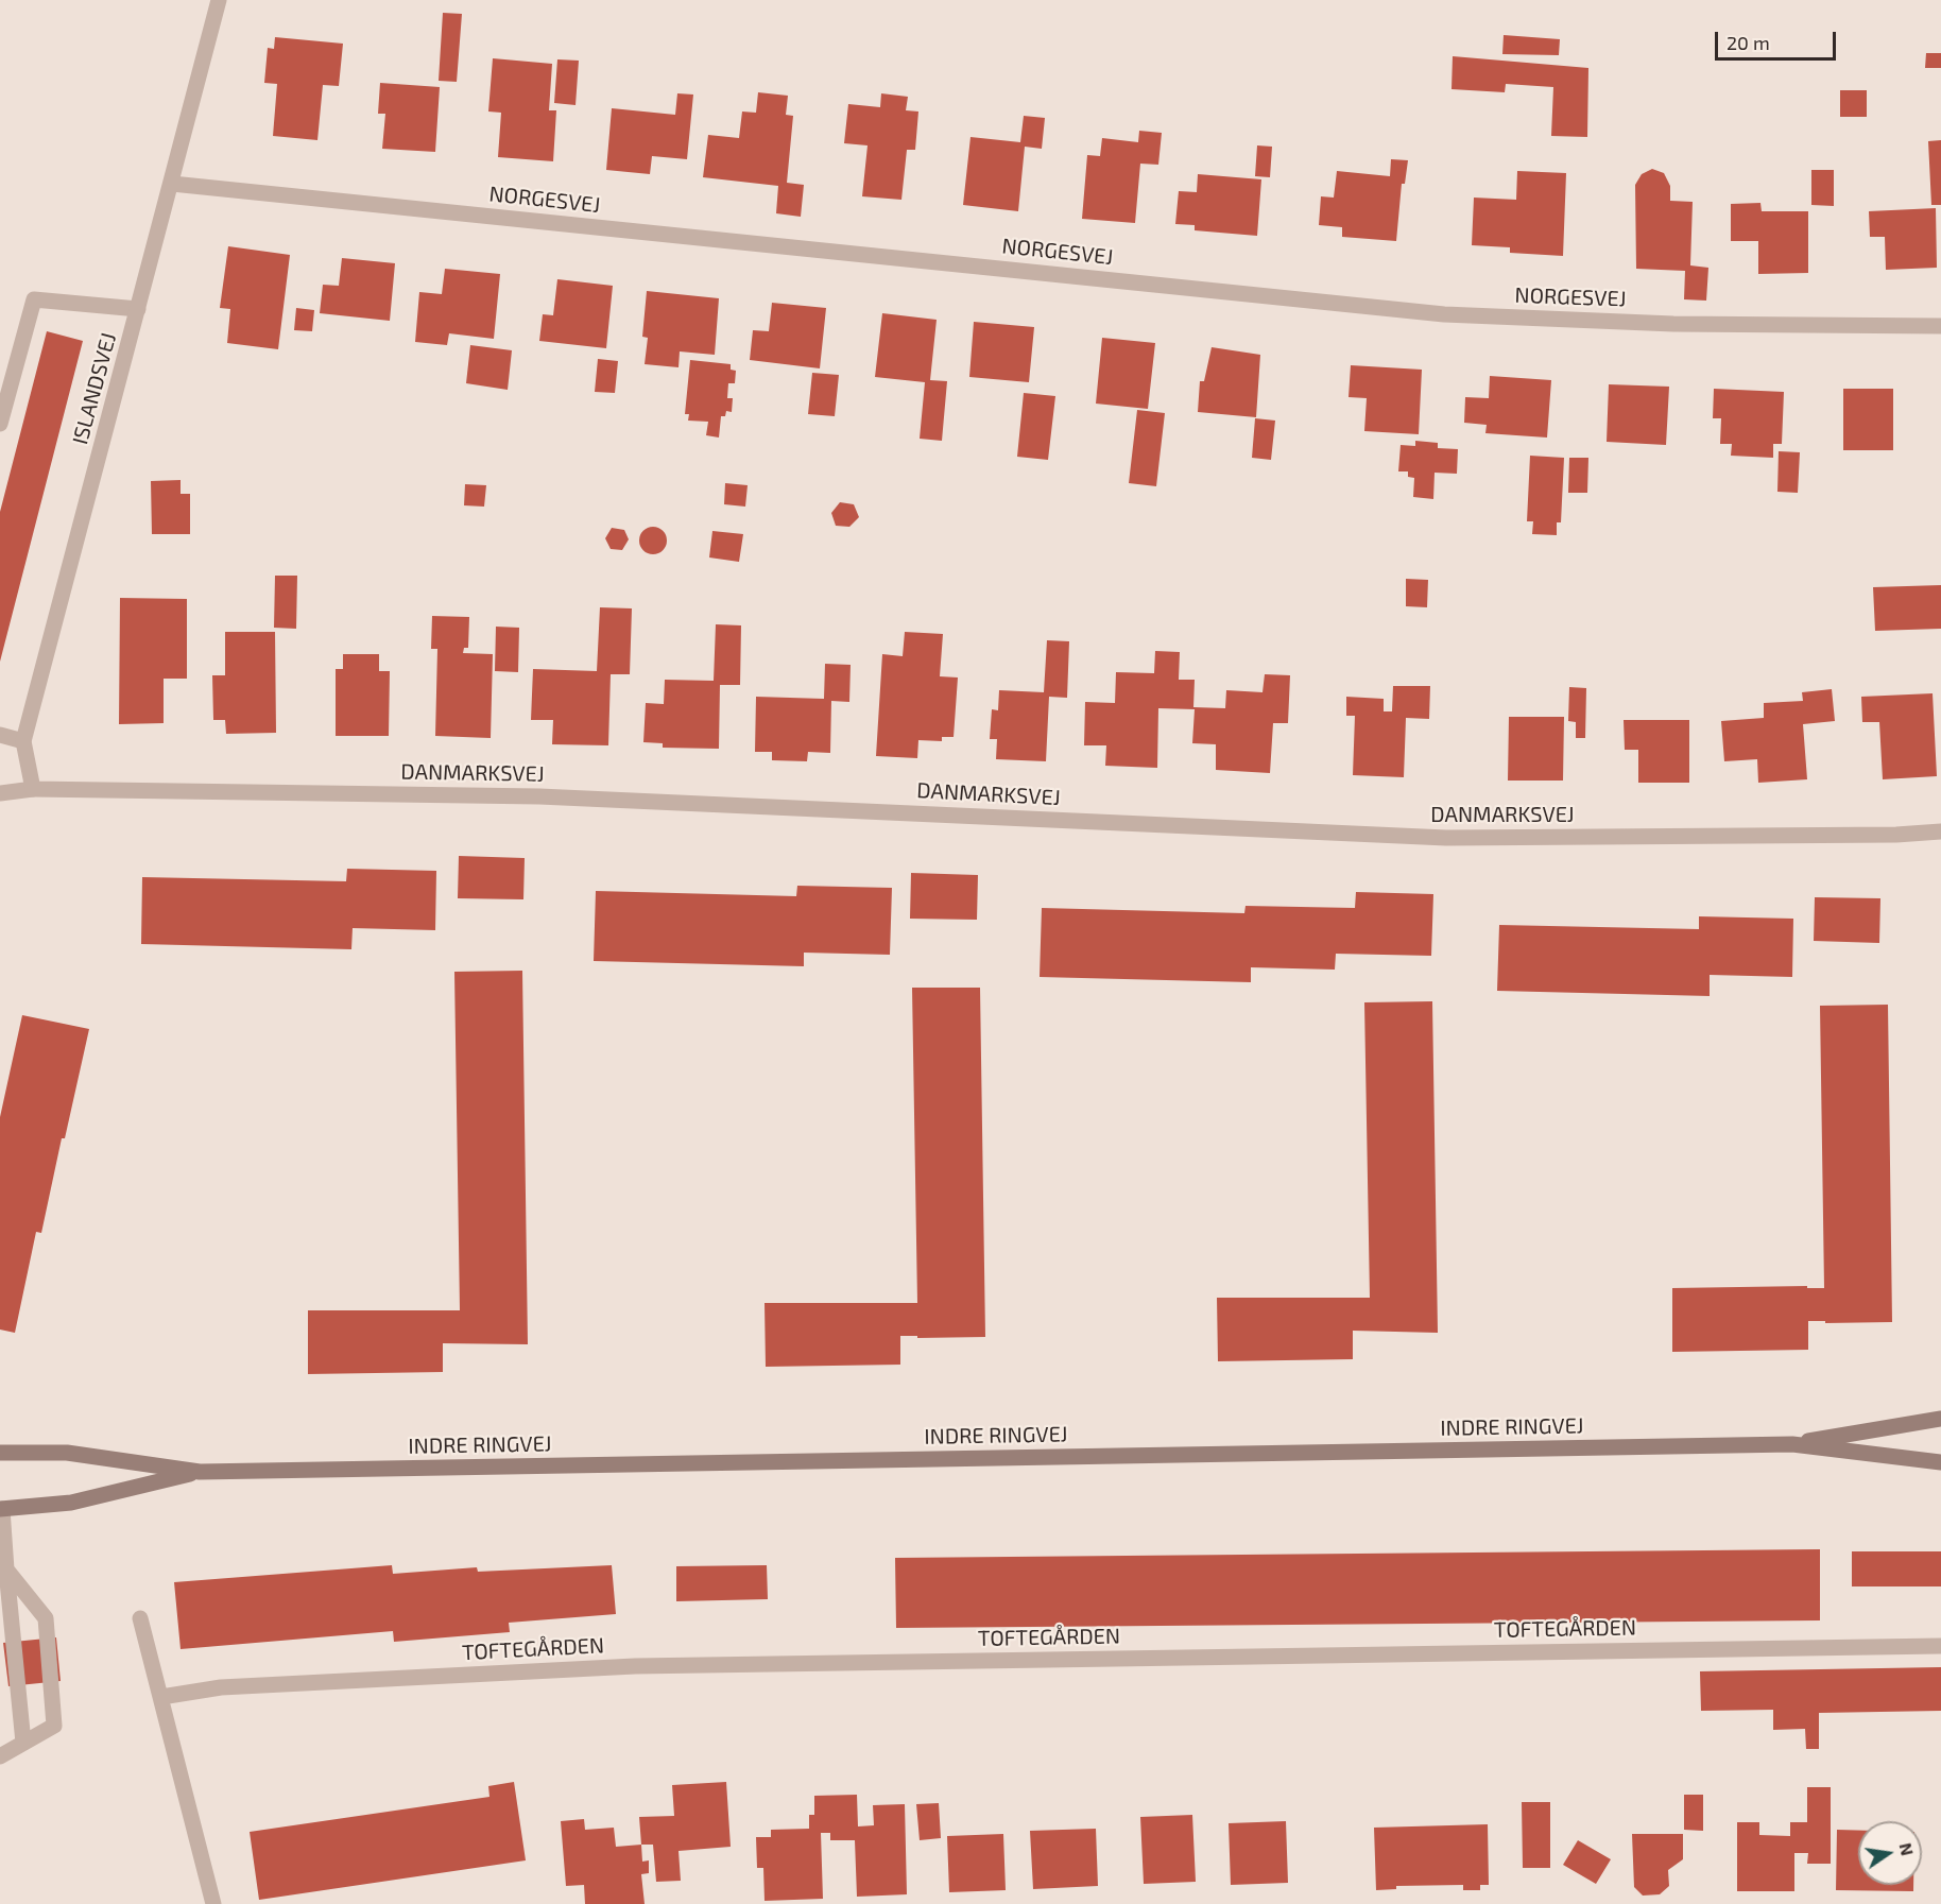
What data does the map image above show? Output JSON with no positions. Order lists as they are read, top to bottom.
{
  "streets": {
    "main road": ["INDRE RINGVEJ"],
    "street": [
      "NORGESVEJ",
      "ISLANDSVEJ",
      "DANMARKSVEJ",
      "TOFTEGÅRDEN"
    ]
  },
  "crossings": [
    ["NORGESVEJ", "ISLANDSVEJ"],
    ["ISLANDSVEJ", "DANMARKSVEJ"]
  ],
  "scale_bar": "20 m",
  "north": "right"
}
